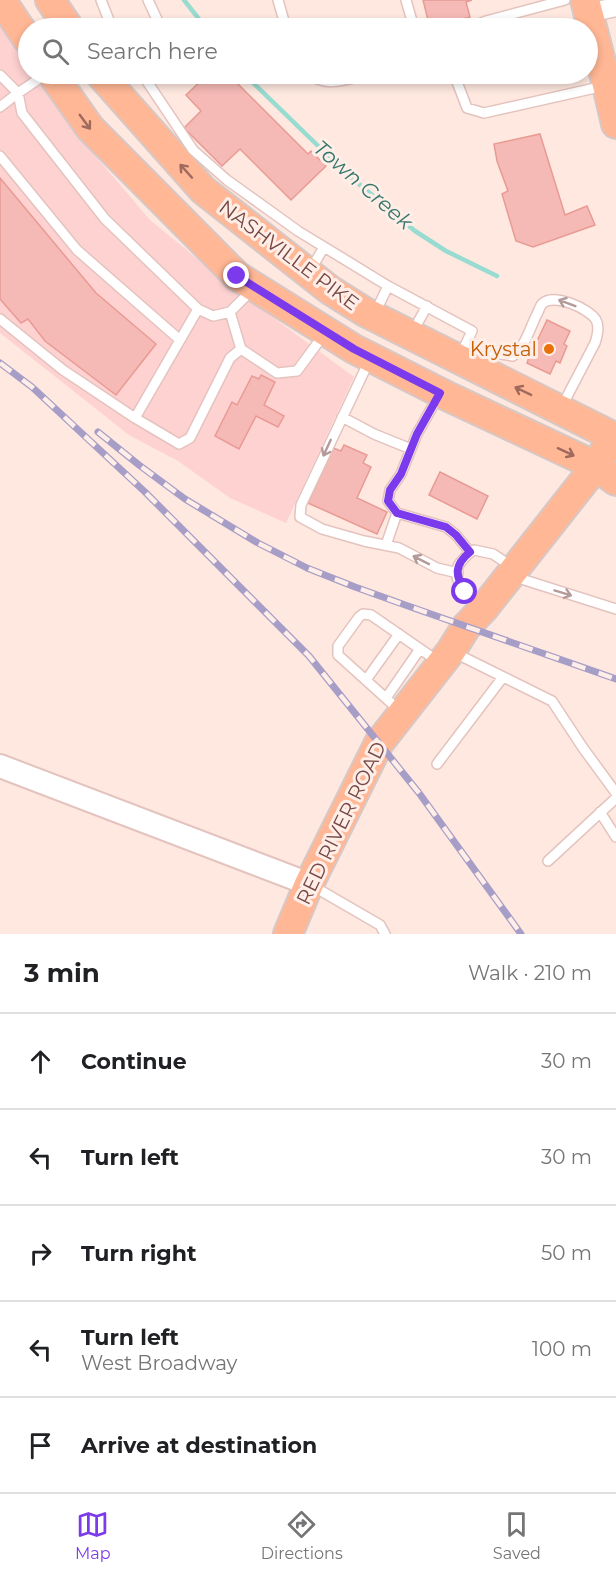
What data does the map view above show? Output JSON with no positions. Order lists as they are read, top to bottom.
{
  "streets": {
    "main road": ["NASHVILLE PIKE", "RED RIVER ROAD"]
  },
  "crossings": [
    ["NASHVILLE PIKE", "RED RIVER ROAD"]
  ],
  "water": ["Town Creek"],
  "places": ["Krystal"],
  "page": {
    "search": "Search here",
    "heading": ["3 min", "Walk · 210 m"],
    "list": [
      ["Continue", "30 m"],
      ["Turn left", "30 m"],
      ["Turn right", "50 m"],
      ["Turn left", "West Broadway", "100 m"],
      "Arrive at destination"
    ],
    "nav": ["Map", "Directions", "Saved"]
  }
}
